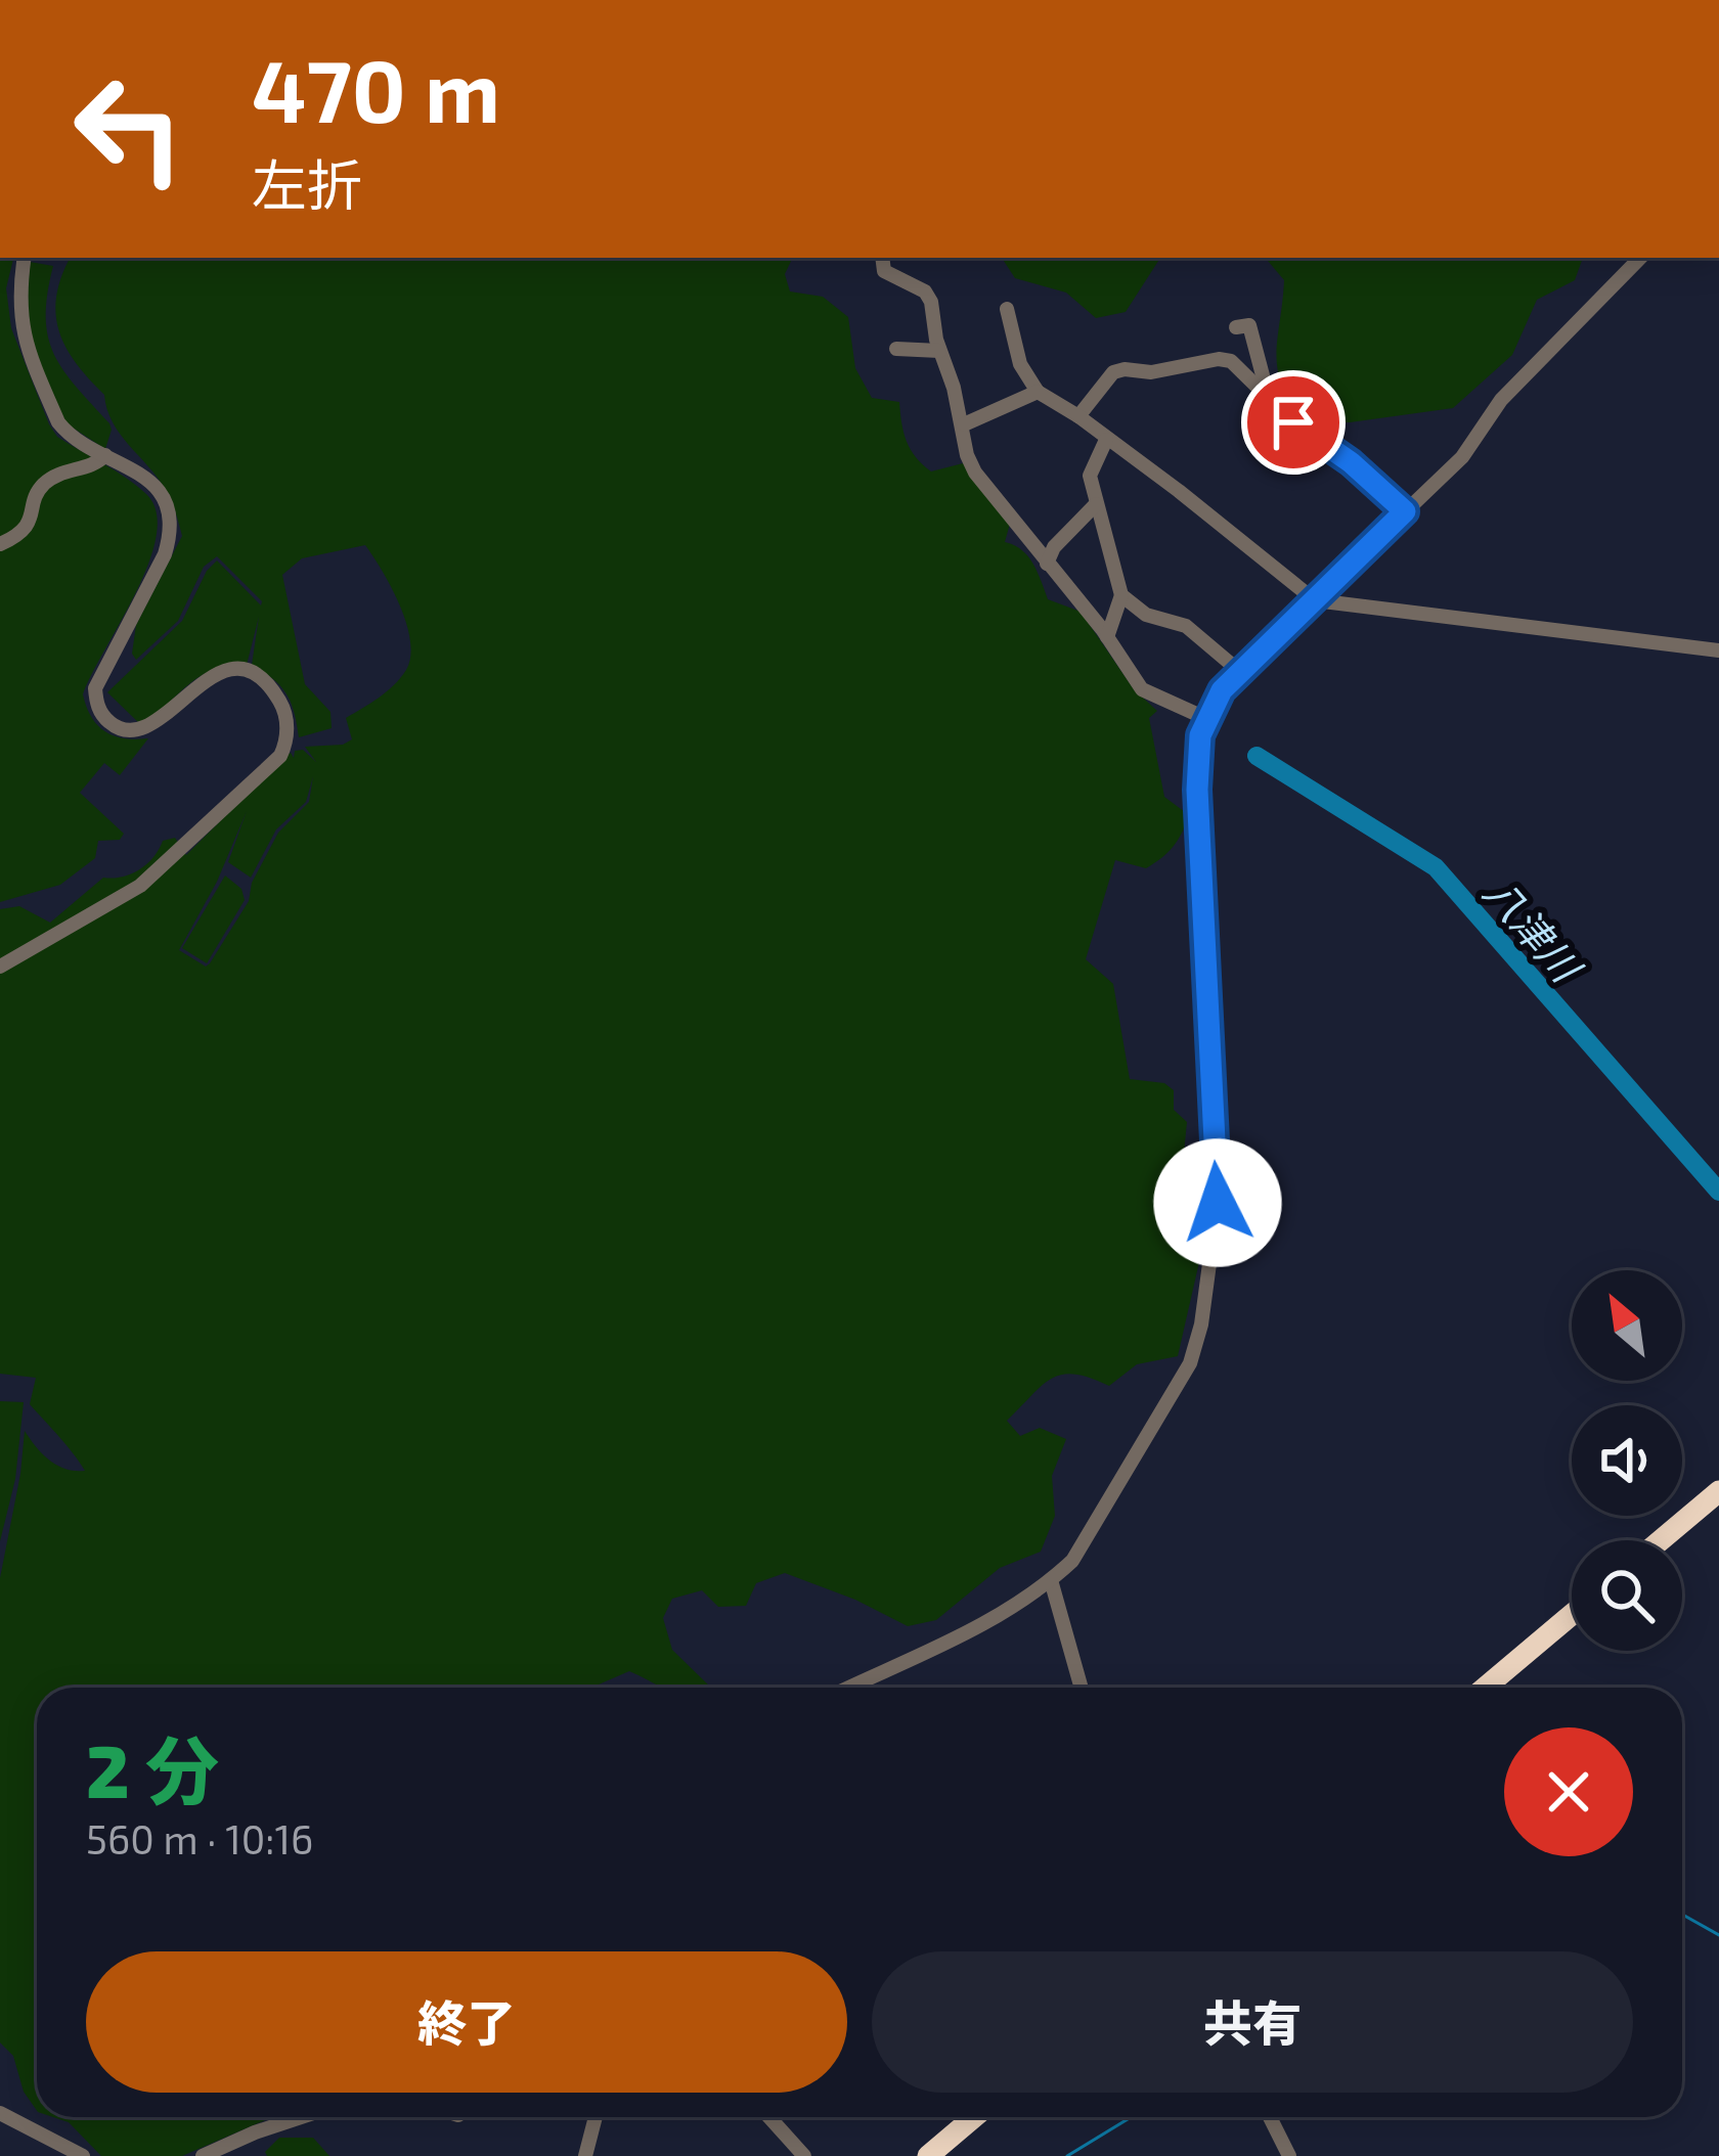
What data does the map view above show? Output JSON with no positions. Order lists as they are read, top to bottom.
{
  "water": ["八津川"],
  "north": "top left",
  "page": {
    "turn": ["470 m", "左折"],
    "heading": ["2 分", "560 m · 10:16"],
    "buttons": ["終了", "共有"]
  }
}
